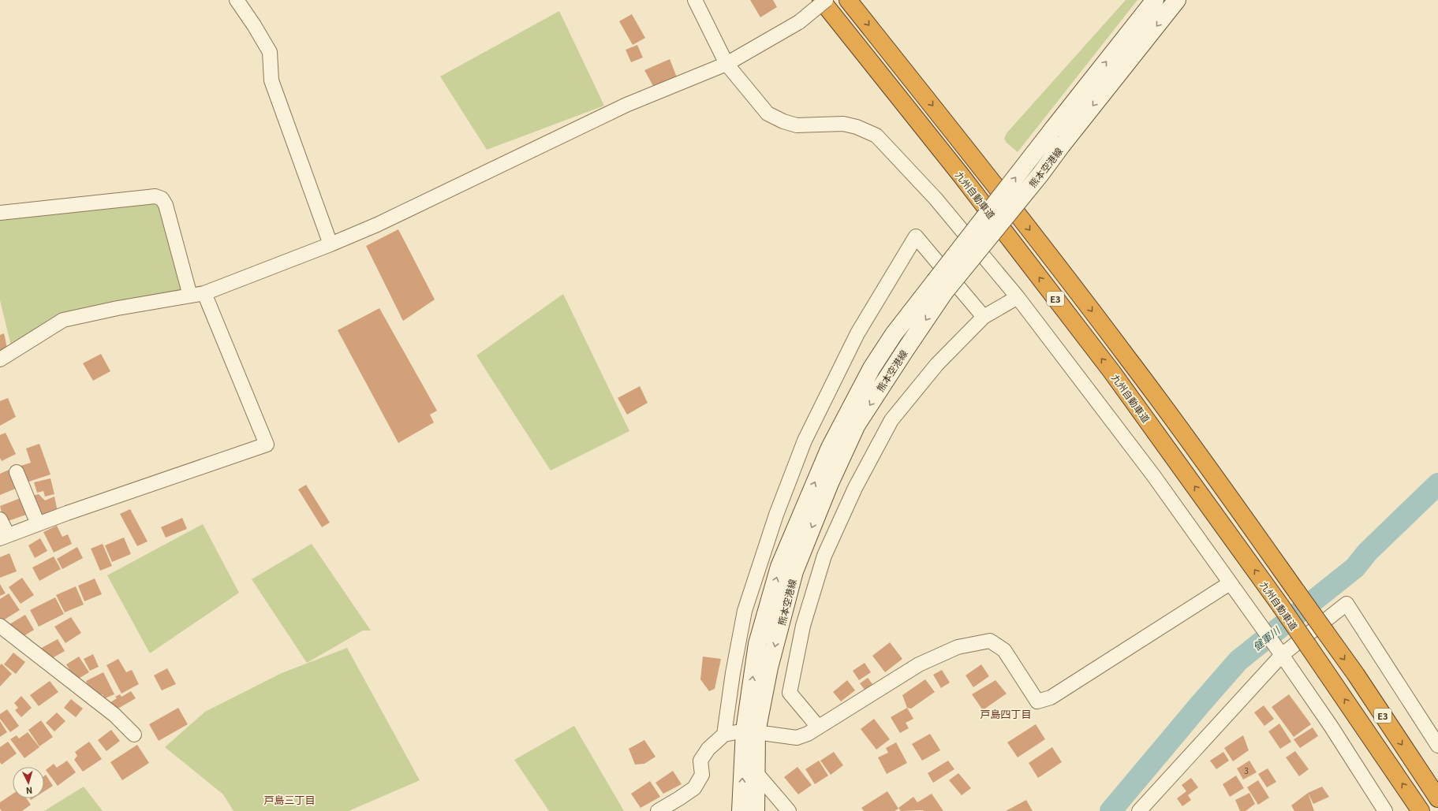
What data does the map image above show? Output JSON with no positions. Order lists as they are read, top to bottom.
{
  "streets": {
    "highway": ["九州自動車道", "E3"],
    "main road": ["熊本空港線"]
  },
  "districts": ["戸島四丁目", "戸島三丁目"],
  "water": ["健軍川"],
  "house_numbers": ["3"],
  "north": "bottom"
}
